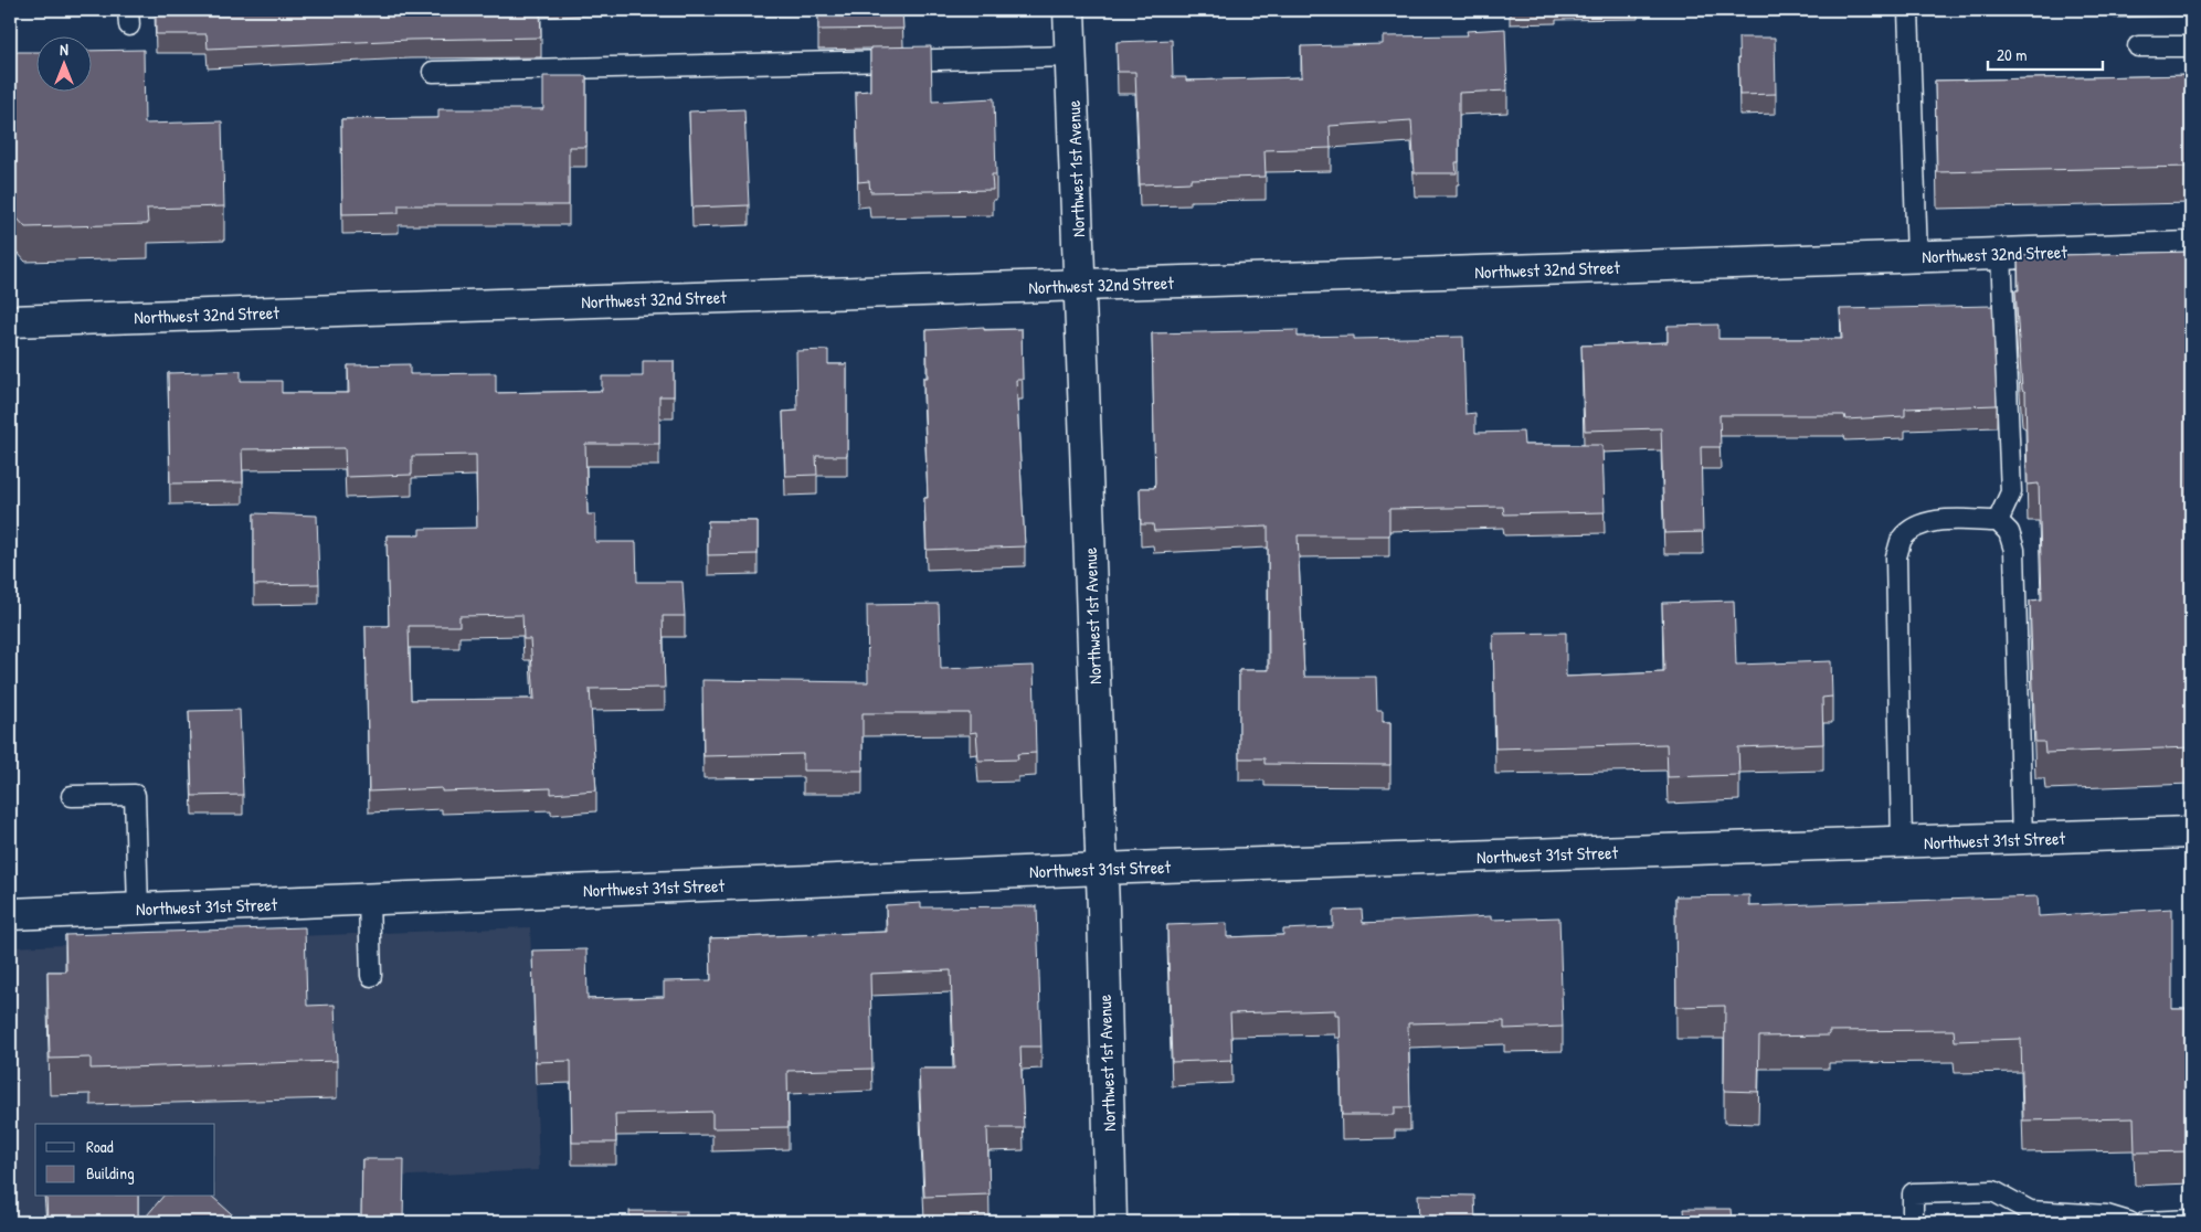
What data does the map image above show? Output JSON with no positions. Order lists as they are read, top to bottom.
{
  "streets": {
    "street": ["Northwest 1st Avenue", "Northwest 32nd Street", "Northwest 31st Street"]
  },
  "crossings": [
    ["Northwest 1st Avenue", "Northwest 32nd Street"],
    ["Northwest 1st Avenue", "Northwest 31st Street"]
  ],
  "legend": ["Road", "Building"],
  "scale_bar": "20 m",
  "north": "top"
}
